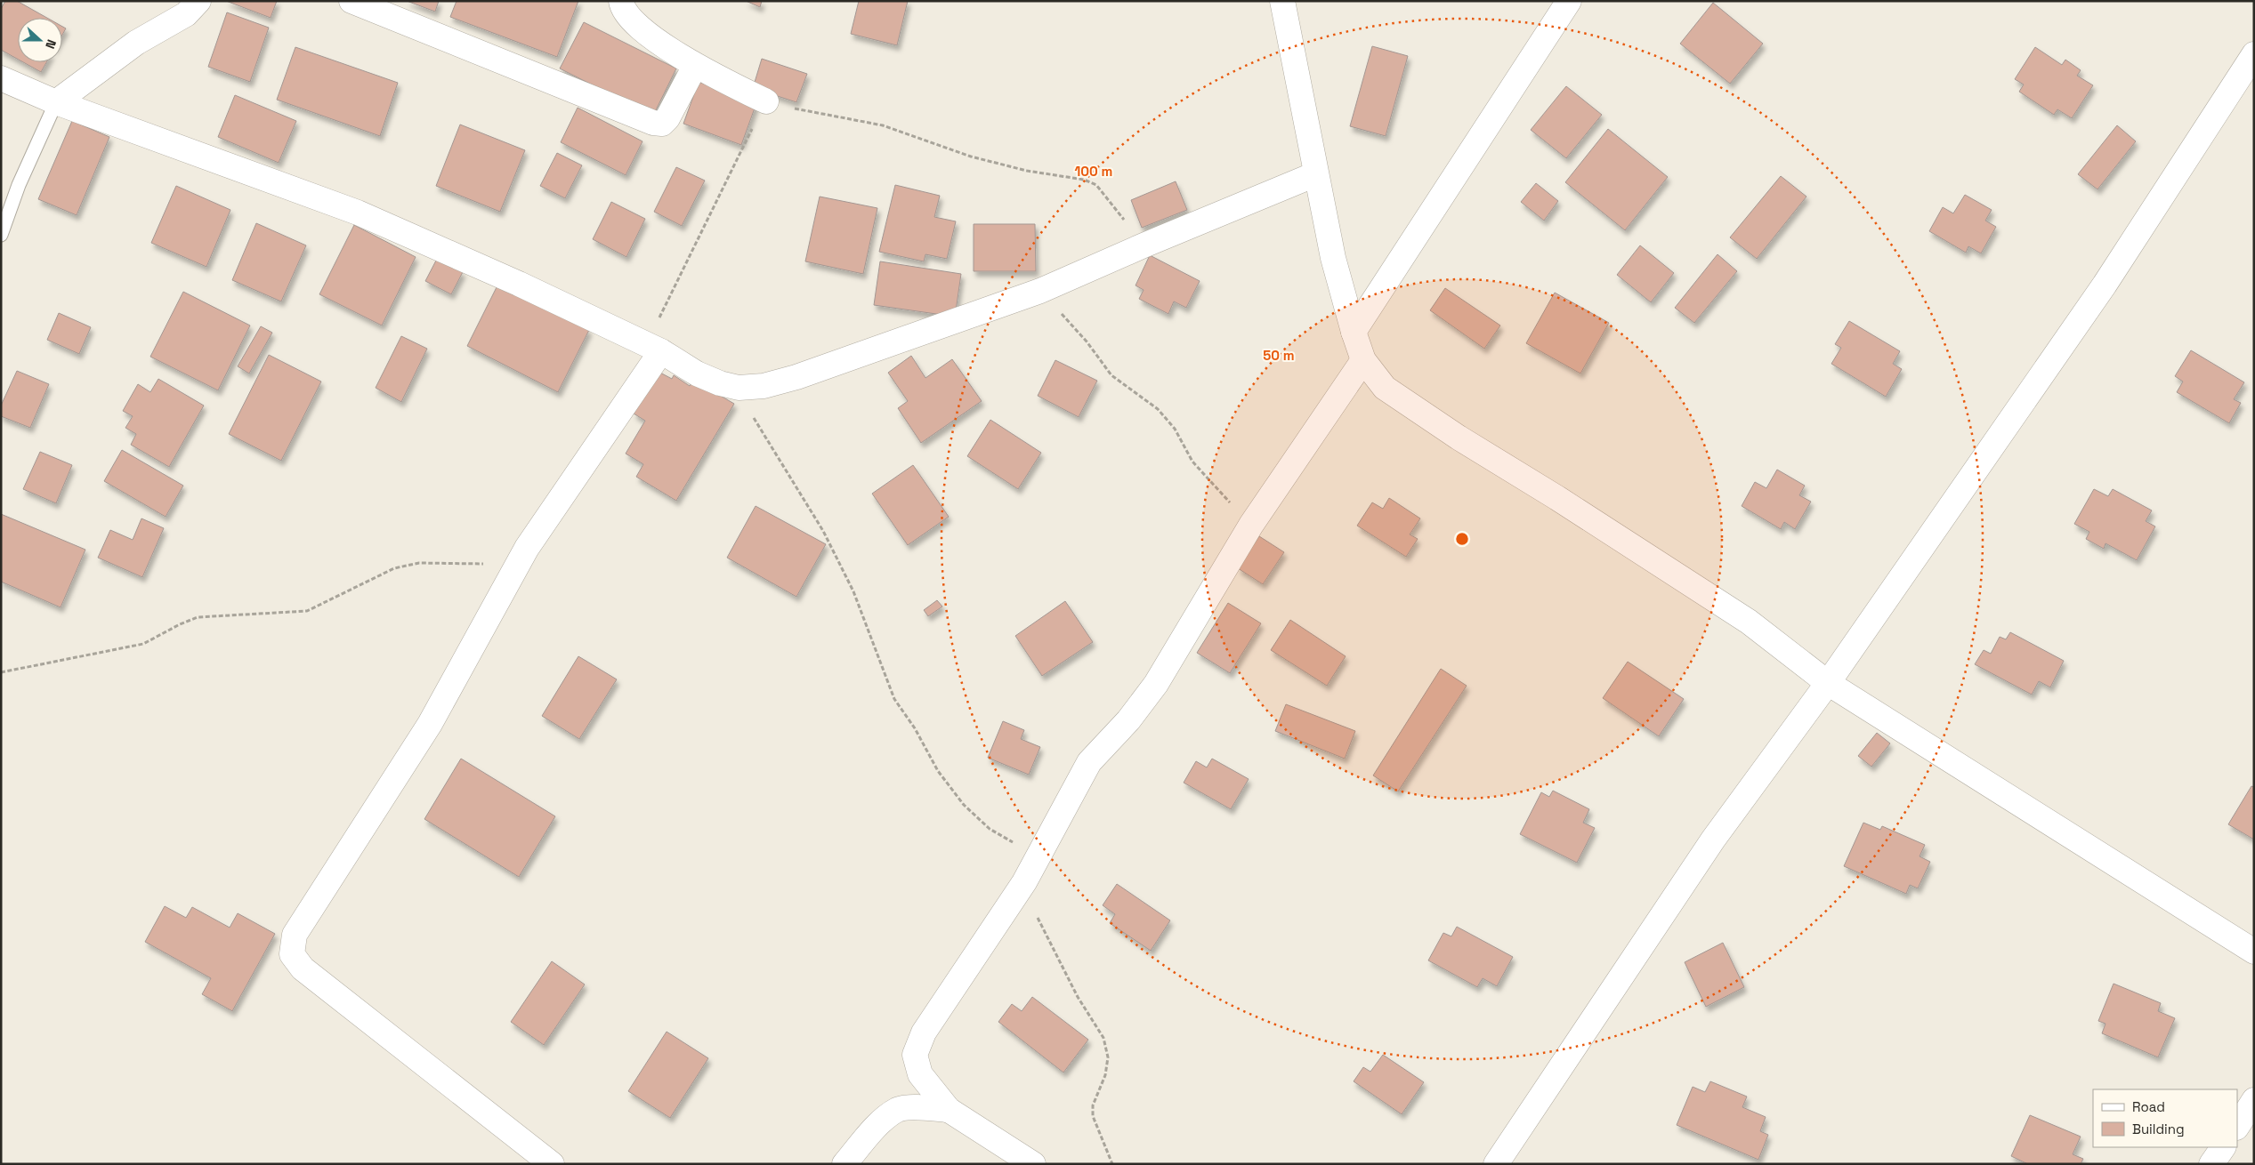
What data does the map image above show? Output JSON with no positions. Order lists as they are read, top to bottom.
{
  "legend": ["Road", "Building"],
  "north": "right",
  "rings": ["100 m", "50 m"]
}
